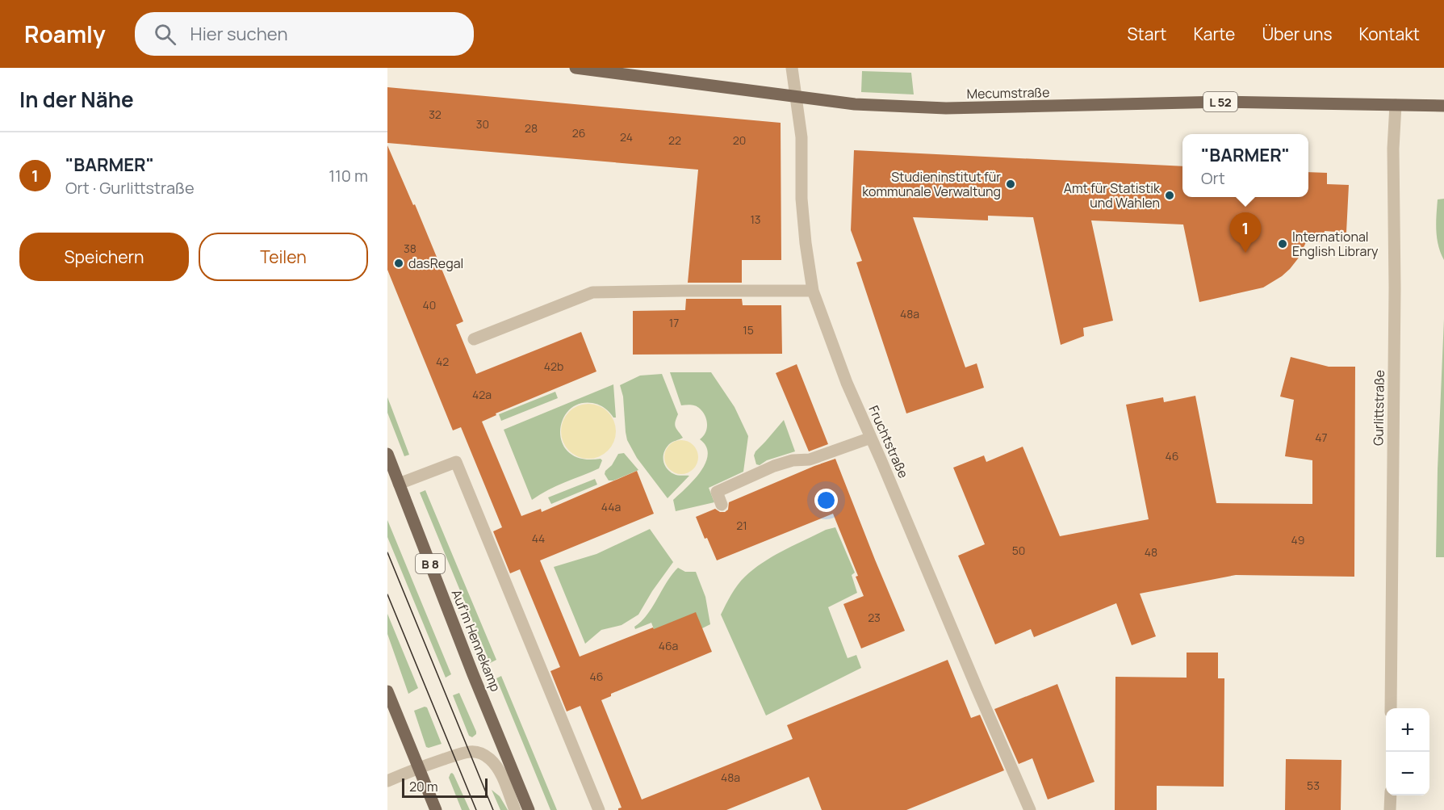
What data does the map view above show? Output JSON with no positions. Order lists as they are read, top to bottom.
{
  "streets": {
    "main road": [
      "Mecumstraße",
      "L 52",
      "B 8",
      "Auf'm Hennekamp"
    ],
    "street": ["Gurlittstraße", "Fruchtstraße"]
  },
  "crossings": [
    ["Mecumstraße", "Gurlittstraße"],
    ["Mecumstraße", "Fruchtstraße"]
  ],
  "places": [
    "Studieninstitut für kommunale Verwaltung",
    "Amt für Statistik und Wahlen",
    "International English Library",
    "dasRegal"
  ],
  "house_numbers": [
    "32",
    "30",
    "28",
    "26",
    "24",
    "22",
    "20",
    "13",
    "38",
    "40",
    "48a",
    "17",
    "15",
    "42",
    "42b",
    "42a",
    "47",
    "46",
    "44a",
    "21",
    "44",
    "49",
    "50",
    "48",
    "23",
    "46a",
    "46",
    "48a",
    "53"
  ],
  "scale_bar": "20 m",
  "page": {
    "header": "Roamly",
    "search": "Hier suchen",
    "nav": [
      "Start",
      "Karte",
      "Über uns",
      "Kontakt"
    ],
    "heading": "In der Nähe",
    "list": [
      {
        "mark": "1",
        "name": "\"BARMER\"",
        "note": "Ort · Gurlittstraße",
        "value": "110 m"
      }
    ],
    "popup": ["\"BARMER\"", "Ort"],
    "pins": "1",
    "buttons": ["Speichern", "Teilen"],
    "map_buttons": ["+", "−"],
    "scale": "20 m"
  }
}
